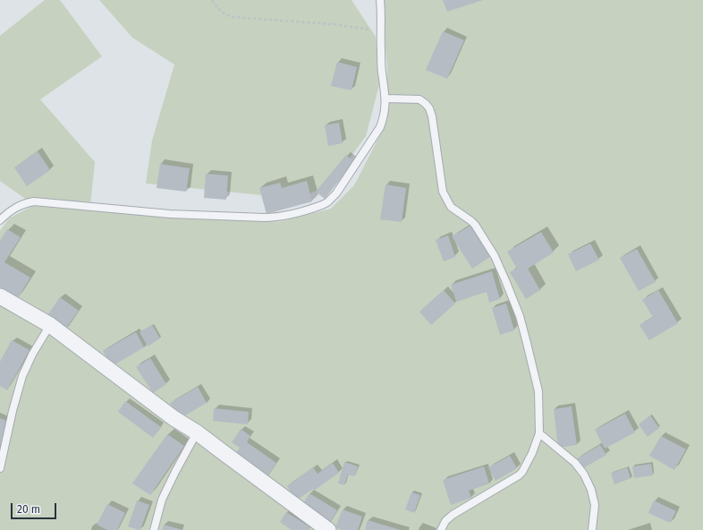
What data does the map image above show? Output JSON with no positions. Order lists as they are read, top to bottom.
{
  "scale_bar": "20 m"
}
